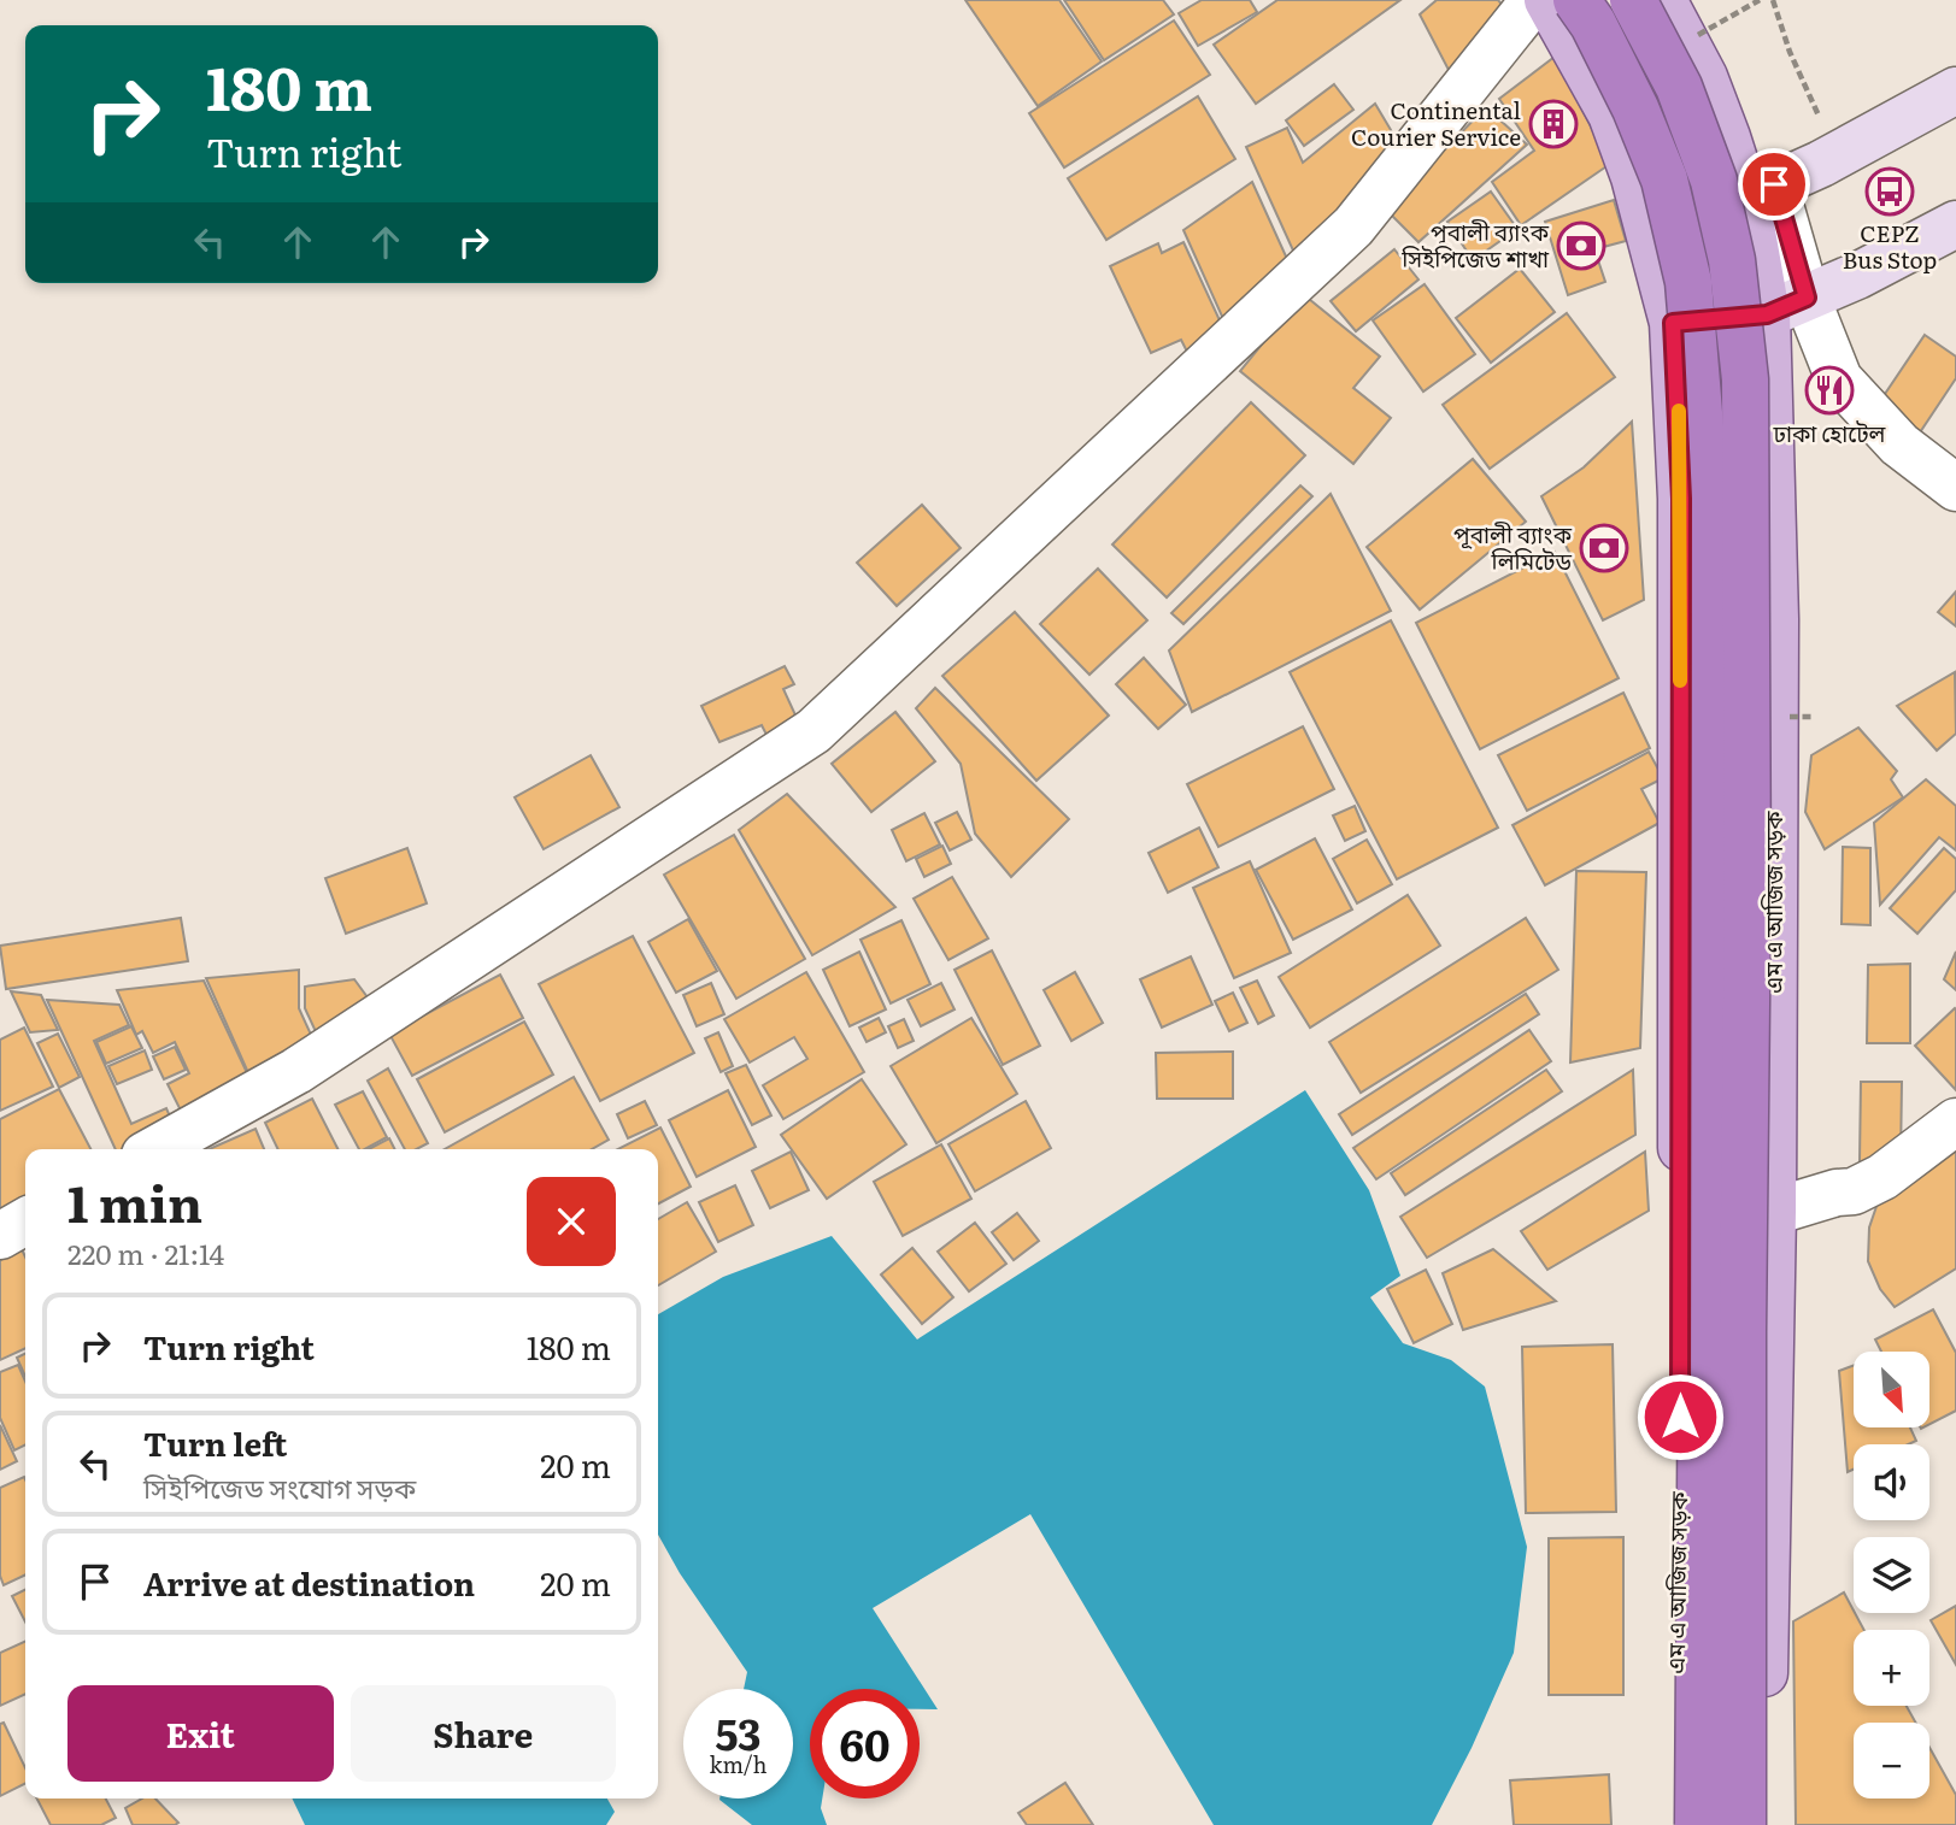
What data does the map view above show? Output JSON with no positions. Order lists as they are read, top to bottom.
{
  "streets": {
    "main road": ["এম এ আজিজ সড়ক"]
  },
  "places": {
    "building": ["Continental Courier Service"],
    "bus stop": ["CEPZ Bus Stop"],
    "bank": ["পূবালী ব্যাংক সিইপিজেড শাখা", "পূবালী ব্যাংক লিমিটেড"],
    "restaurant": ["ঢাকা হোটেল"]
  },
  "north": "bottom right",
  "page": {
    "turn": ["180 m", "Turn right"],
    "heading": ["1 min", "220 m · 21:14"],
    "list": [
      {
        "name": "Turn right",
        "value": "180 m"
      },
      {
        "name": "Turn left",
        "note": "সিইপিজেড সংযোগ সড়ক",
        "value": "20 m"
      },
      {
        "name": "Arrive at destination",
        "value": "20 m"
      }
    ],
    "map_buttons": ["+", "−"],
    "buttons": ["Exit", "Share"],
    "speed": "53 km/h",
    "limit": "60"
  }
}
